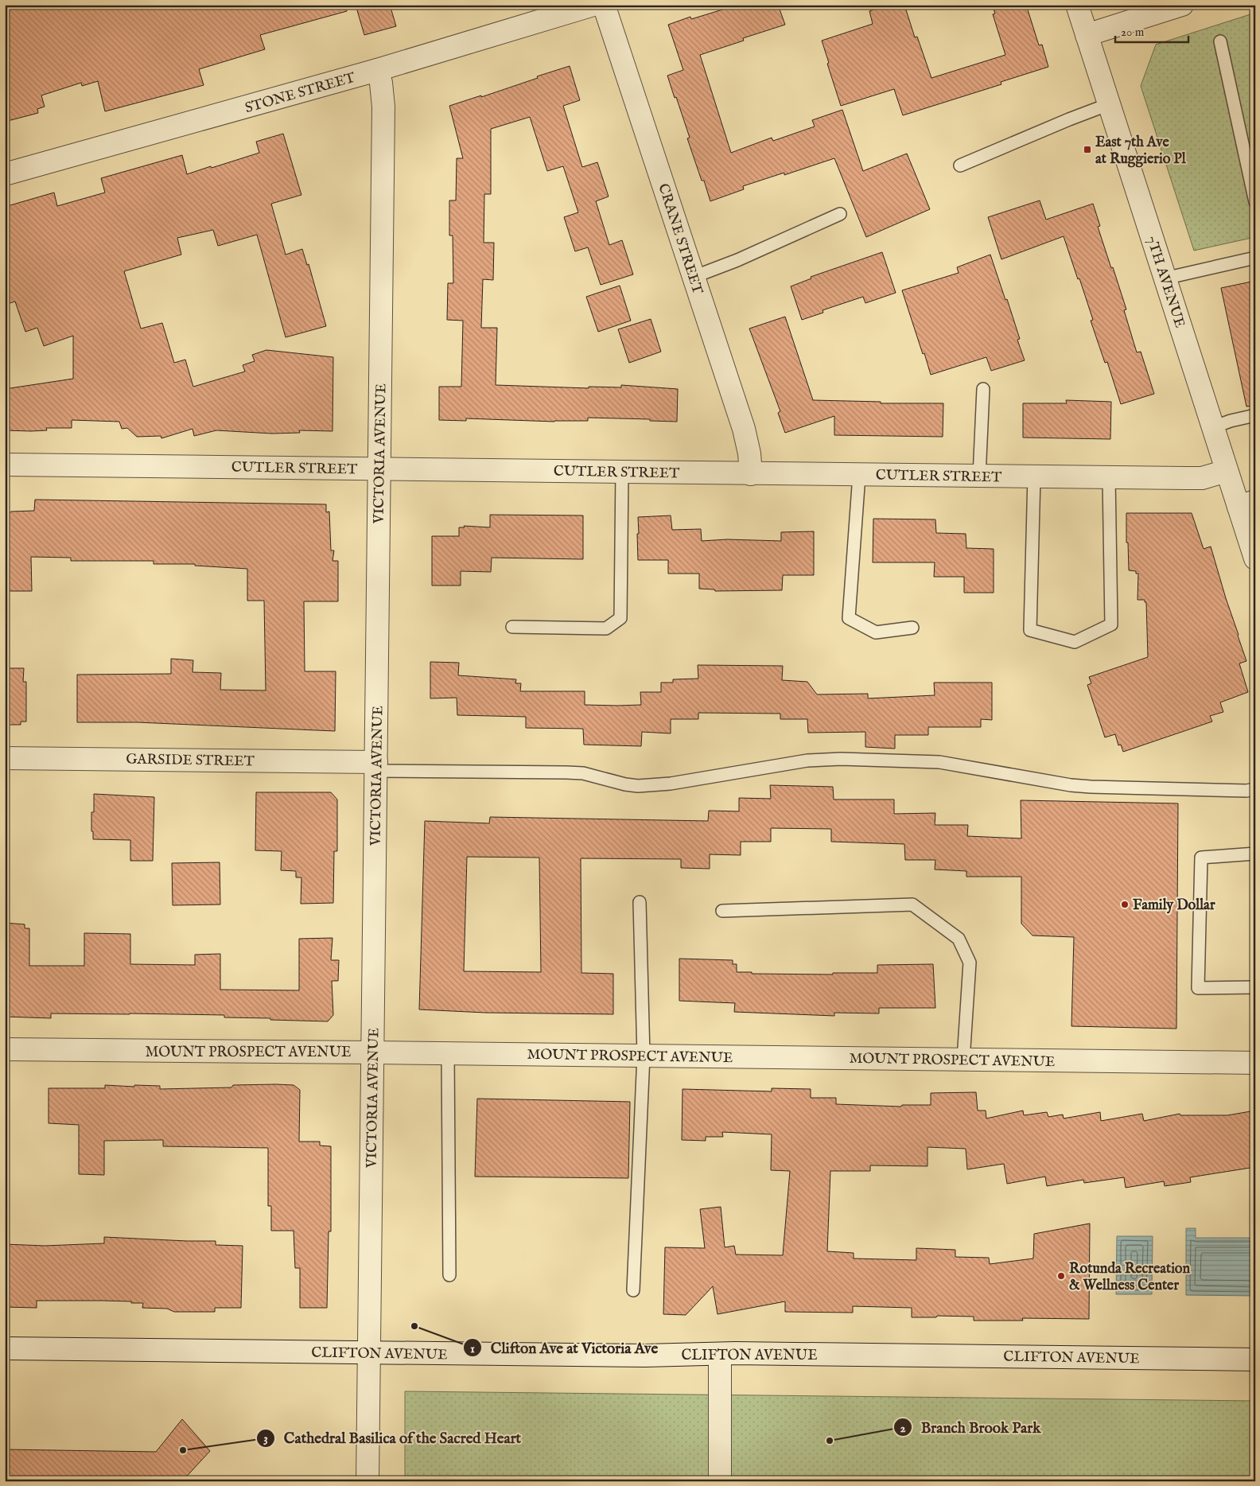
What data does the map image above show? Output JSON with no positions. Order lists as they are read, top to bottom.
{
  "streets": {
    "street": [
      "STONE STREET",
      "CRANE STREET",
      "7TH AVENUE",
      "VICTORIA AVENUE",
      "CUTLER STREET",
      "GARSIDE STREET",
      "MOUNT PROSPECT AVENUE",
      "CLIFTON AVENUE"
    ]
  },
  "crossings": [
    ["STONE STREET", "VICTORIA AVENUE"],
    ["CRANE STREET", "CUTLER STREET"],
    ["7TH AVENUE", "CUTLER STREET"],
    ["VICTORIA AVENUE", "CUTLER STREET"],
    ["VICTORIA AVENUE", "GARSIDE STREET"],
    ["VICTORIA AVENUE", "MOUNT PROSPECT AVENUE"],
    ["VICTORIA AVENUE", "CLIFTON AVENUE"]
  ],
  "places": {
    "transit": ["East 7th Ave at Ruggierio Pl"],
    "other": [
      "Family Dollar",
      "Rotunda Recreation & Wellness Center",
      "Clifton Ave at Victoria Ave",
      "Branch Brook Park",
      "Cathedral Basilica of the Sacred Heart"
    ]
  },
  "scale_bar": "20 m"
}
